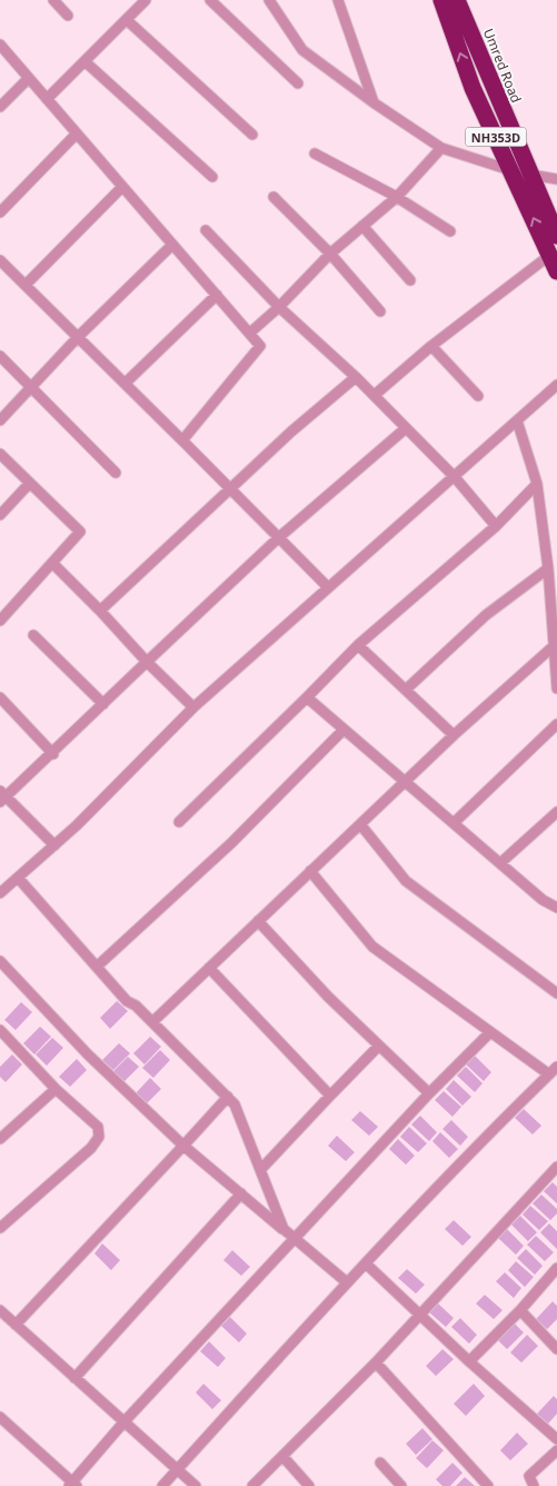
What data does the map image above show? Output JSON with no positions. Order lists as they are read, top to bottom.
{
  "streets": {
    "highway": ["Umred Road", "NH353D"]
  }
}
